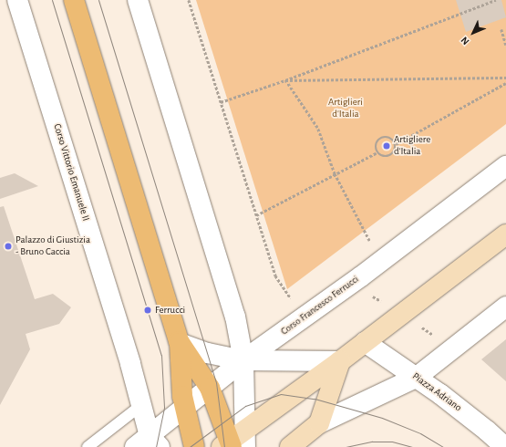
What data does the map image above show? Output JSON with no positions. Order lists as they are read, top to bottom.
{
  "streets": {
    "street": ["Corso Vittorio Emanuele II", "Corso Francesco Ferrucci", "Piazza Adriano"]
  },
  "crossings": [
    ["Corso Vittorio Emanuele II", "Corso Francesco Ferrucci"]
  ],
  "parks": ["Artiglieri d'Italia"],
  "places": ["Artigliere d'Italia", "Palazzo di Giustizia - Bruno Caccia", "Ferrucci"],
  "north": "bottom left"
}
